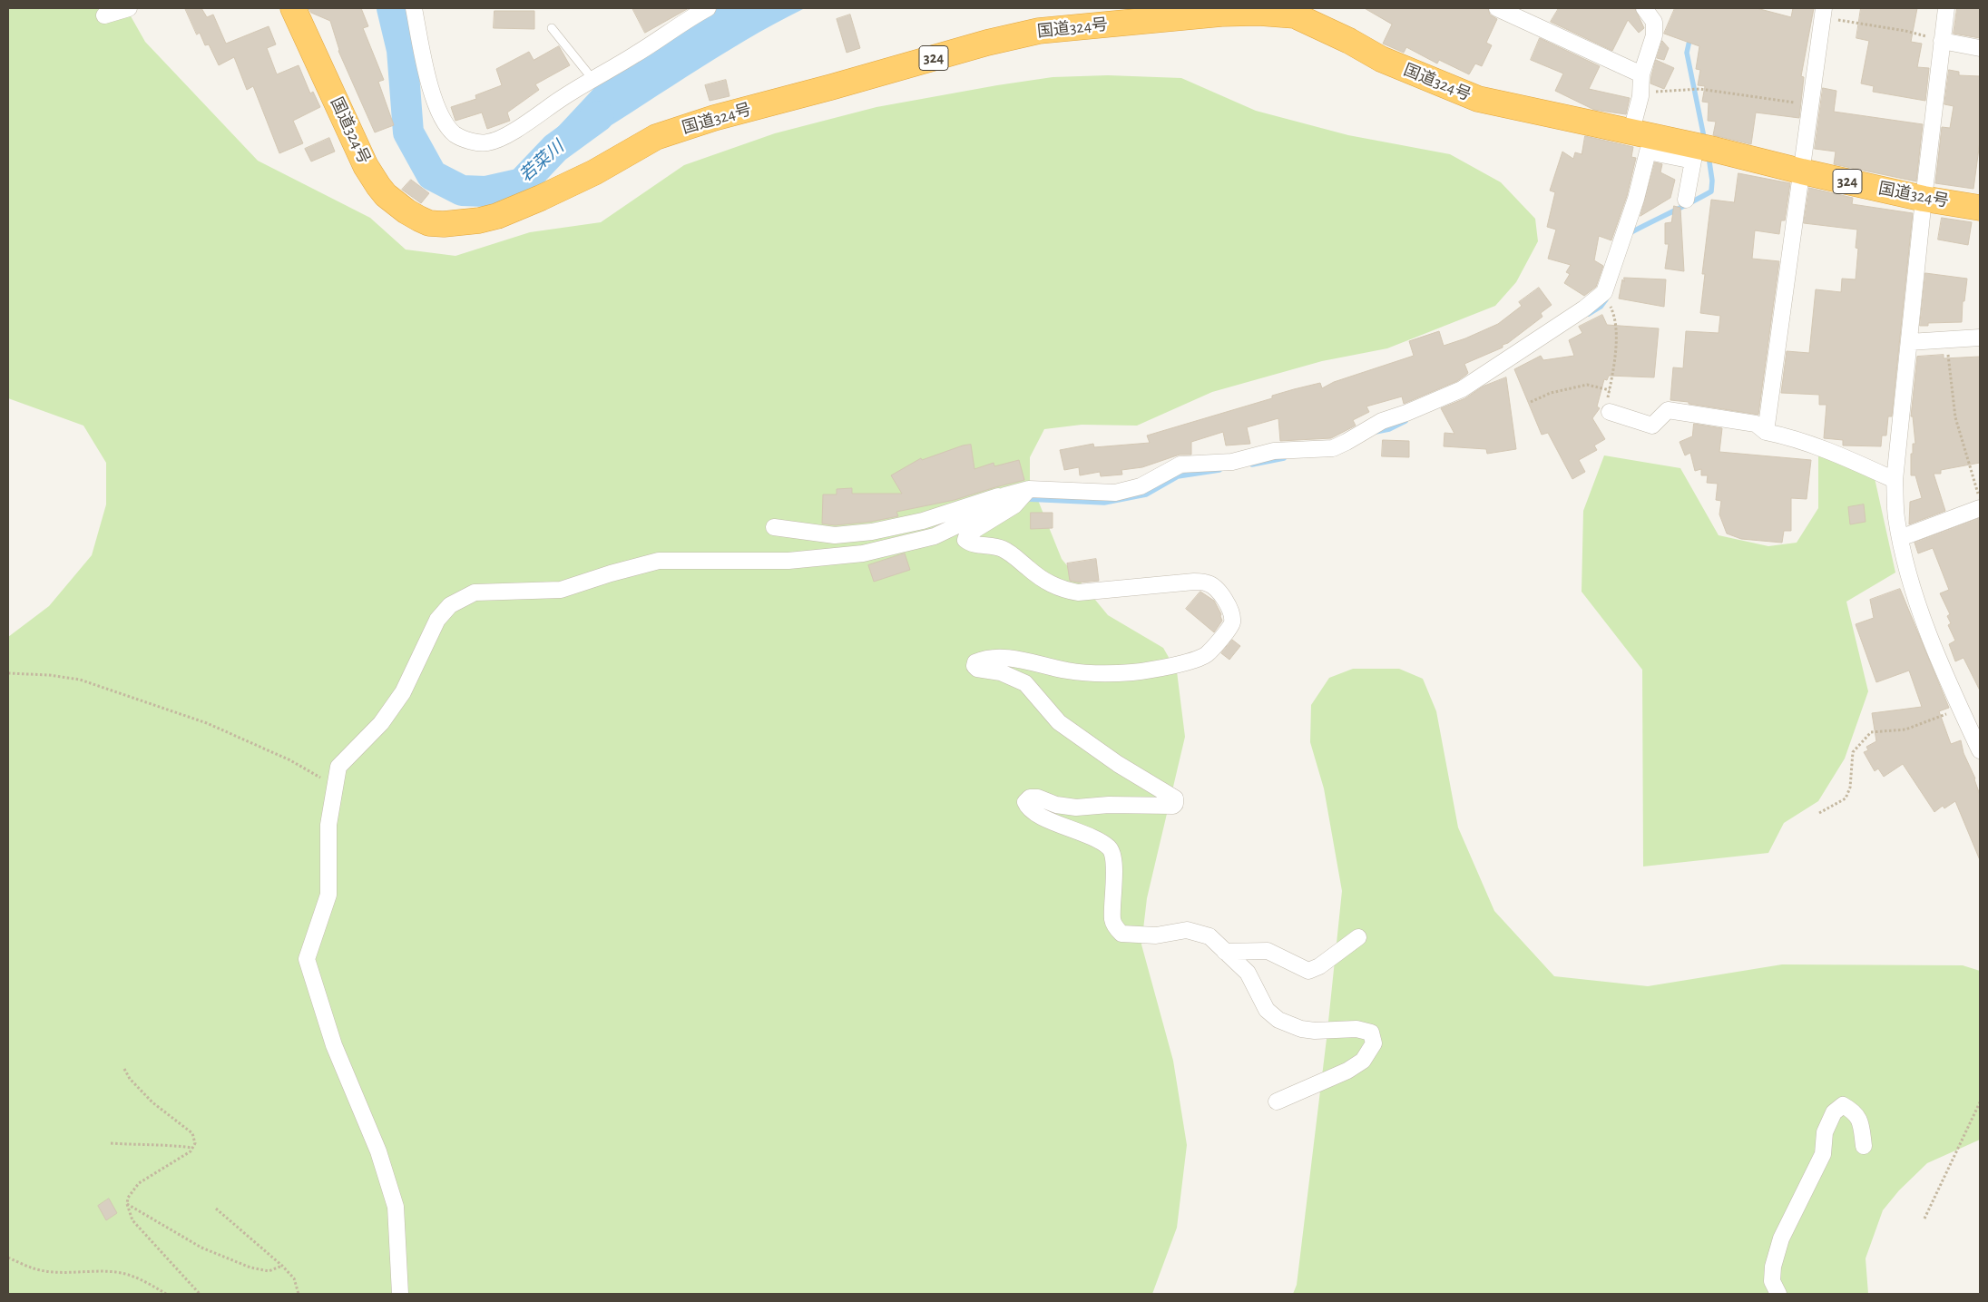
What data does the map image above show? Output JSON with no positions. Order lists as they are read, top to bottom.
{
  "streets": {
    "highway": ["国道324号", "324"]
  },
  "water": ["若菜川"]
}
